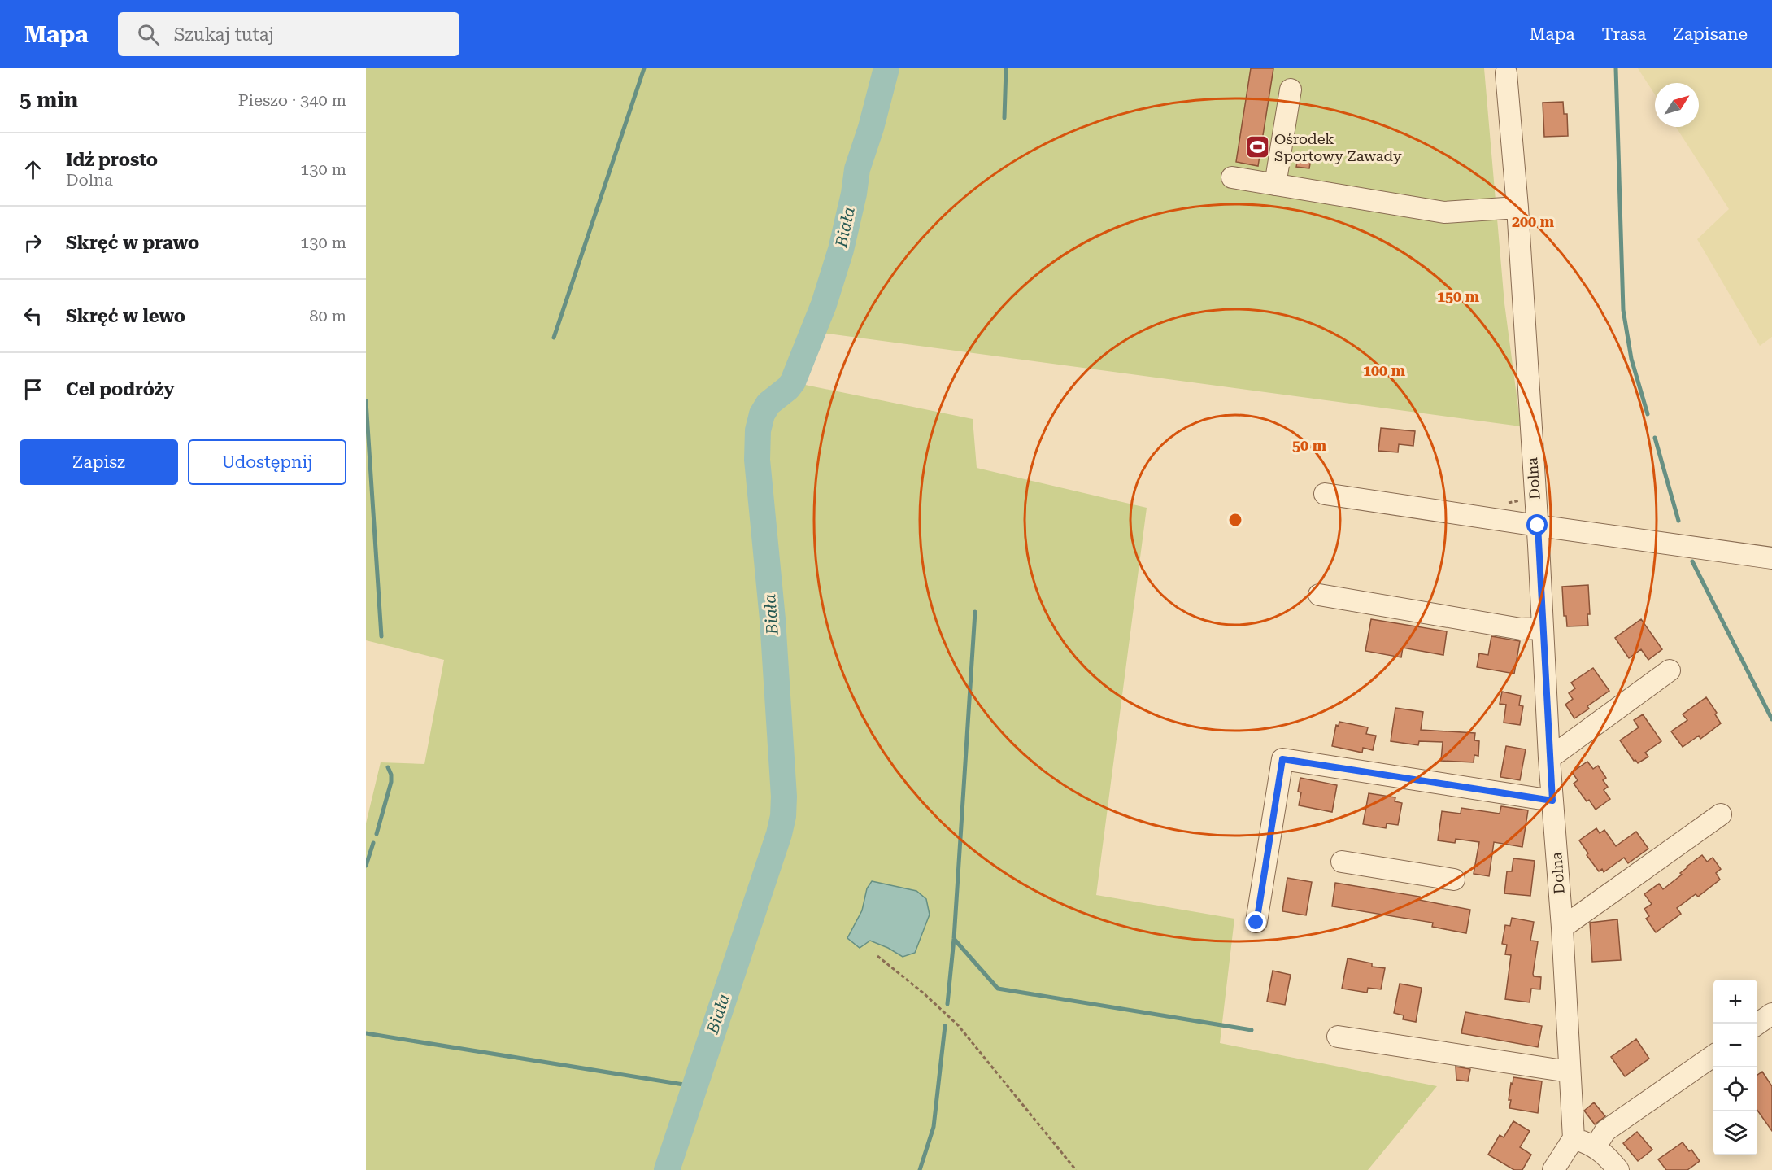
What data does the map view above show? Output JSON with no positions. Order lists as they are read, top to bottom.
{
  "streets": {
    "street": ["Dolna"]
  },
  "water": ["Biała"],
  "places": {
    "sports": ["Ośrodek Sportowy Zawady"]
  },
  "north": "top right",
  "page": {
    "header": "Mapa",
    "search": "Szukaj tutaj",
    "nav": ["Mapa", "Trasa", "Zapisane"],
    "heading": ["5 min", "Pieszo · 340 m"],
    "list": [
      ["Idź prosto", "Dolna", "130 m"],
      ["Skręć w prawo", "130 m"],
      ["Skręć w lewo", "80 m"],
      "Cel podróży"
    ],
    "buttons": ["Zapisz", "Udostępnij"],
    "map_buttons": ["+", "−"]
  },
  "rings": [
    "200 m",
    "150 m",
    "100 m",
    "50 m"
  ]
}
